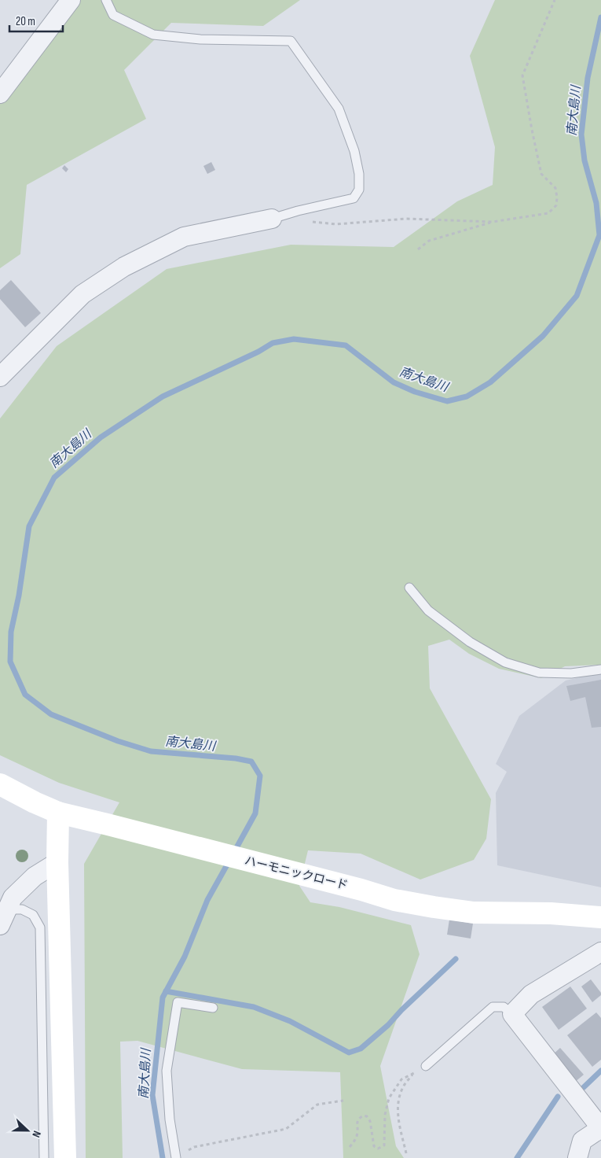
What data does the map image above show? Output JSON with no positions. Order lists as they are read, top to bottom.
{
  "streets": {
    "street": ["ハーモニックロード"]
  },
  "water": ["南大島川"],
  "scale_bar": "20 m",
  "north": "right"
}
